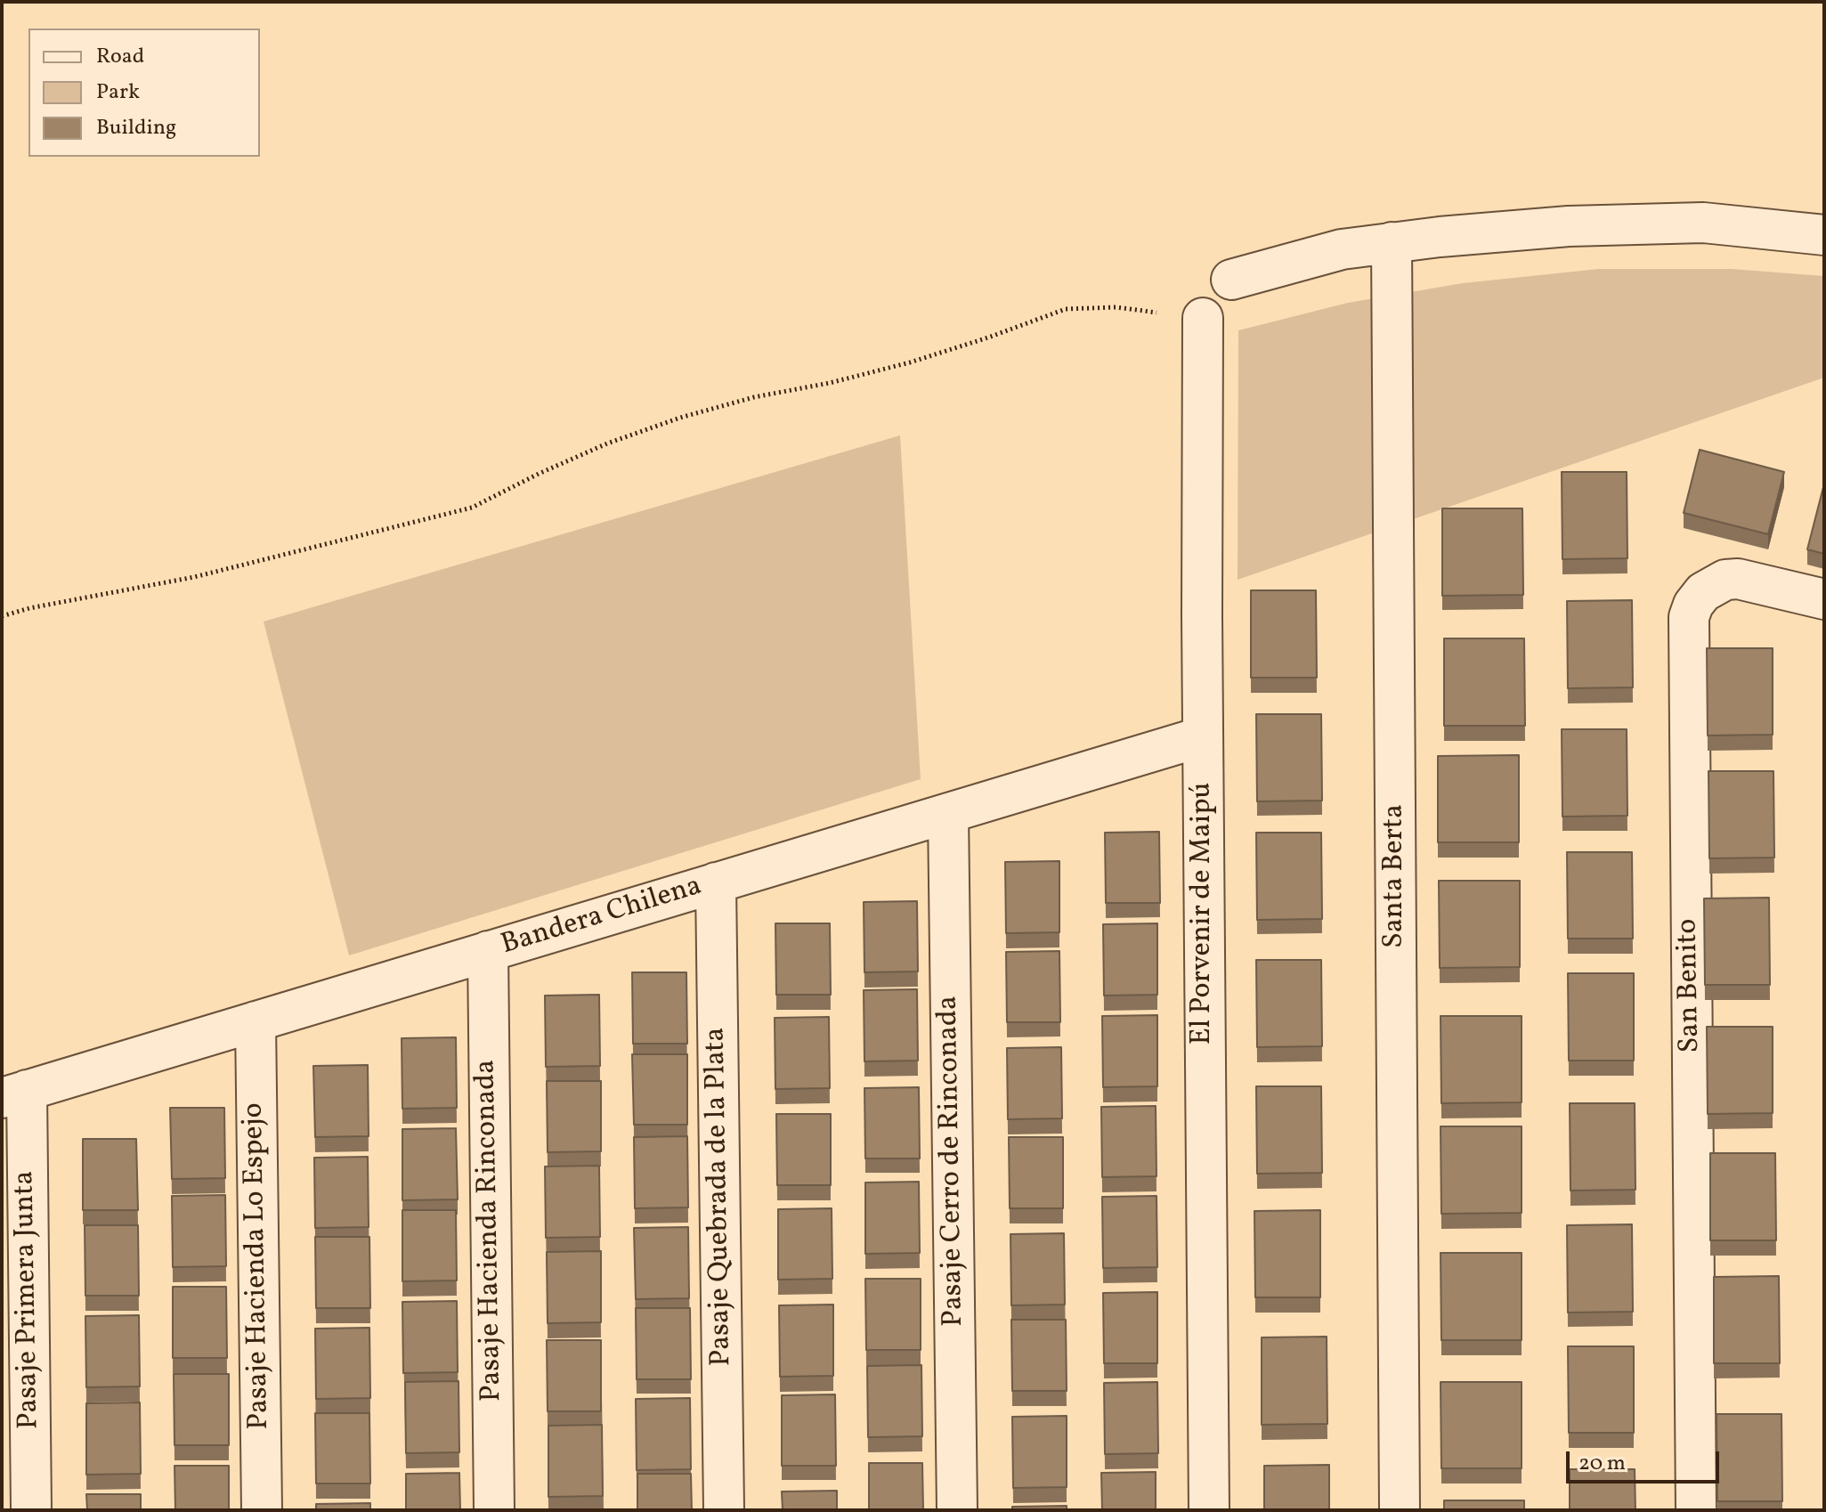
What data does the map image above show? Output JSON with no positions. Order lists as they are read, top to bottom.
{
  "streets": {
    "street": [
      "Santa Berta",
      "El Porvenir de Maipú",
      "Bandera Chilena",
      "San Benito",
      "Pasaje Cerro de Rinconada",
      "Pasaje Quebrada de la Plata",
      "Pasaje Hacienda Rinconada",
      "Pasaje Hacienda Lo Espejo",
      "Pasaje Primera Junta"
    ]
  },
  "crossings": [
    ["El Porvenir de Maipú", "Bandera Chilena"],
    ["Bandera Chilena", "Pasaje Cerro de Rinconada"],
    ["Bandera Chilena", "Pasaje Quebrada de la Plata"],
    ["Bandera Chilena", "Pasaje Hacienda Rinconada"],
    ["Bandera Chilena", "Pasaje Hacienda Lo Espejo"],
    ["Bandera Chilena", "Pasaje Primera Junta"]
  ],
  "legend": ["Road", "Park", "Building"],
  "scale_bar": "20 m"
}
